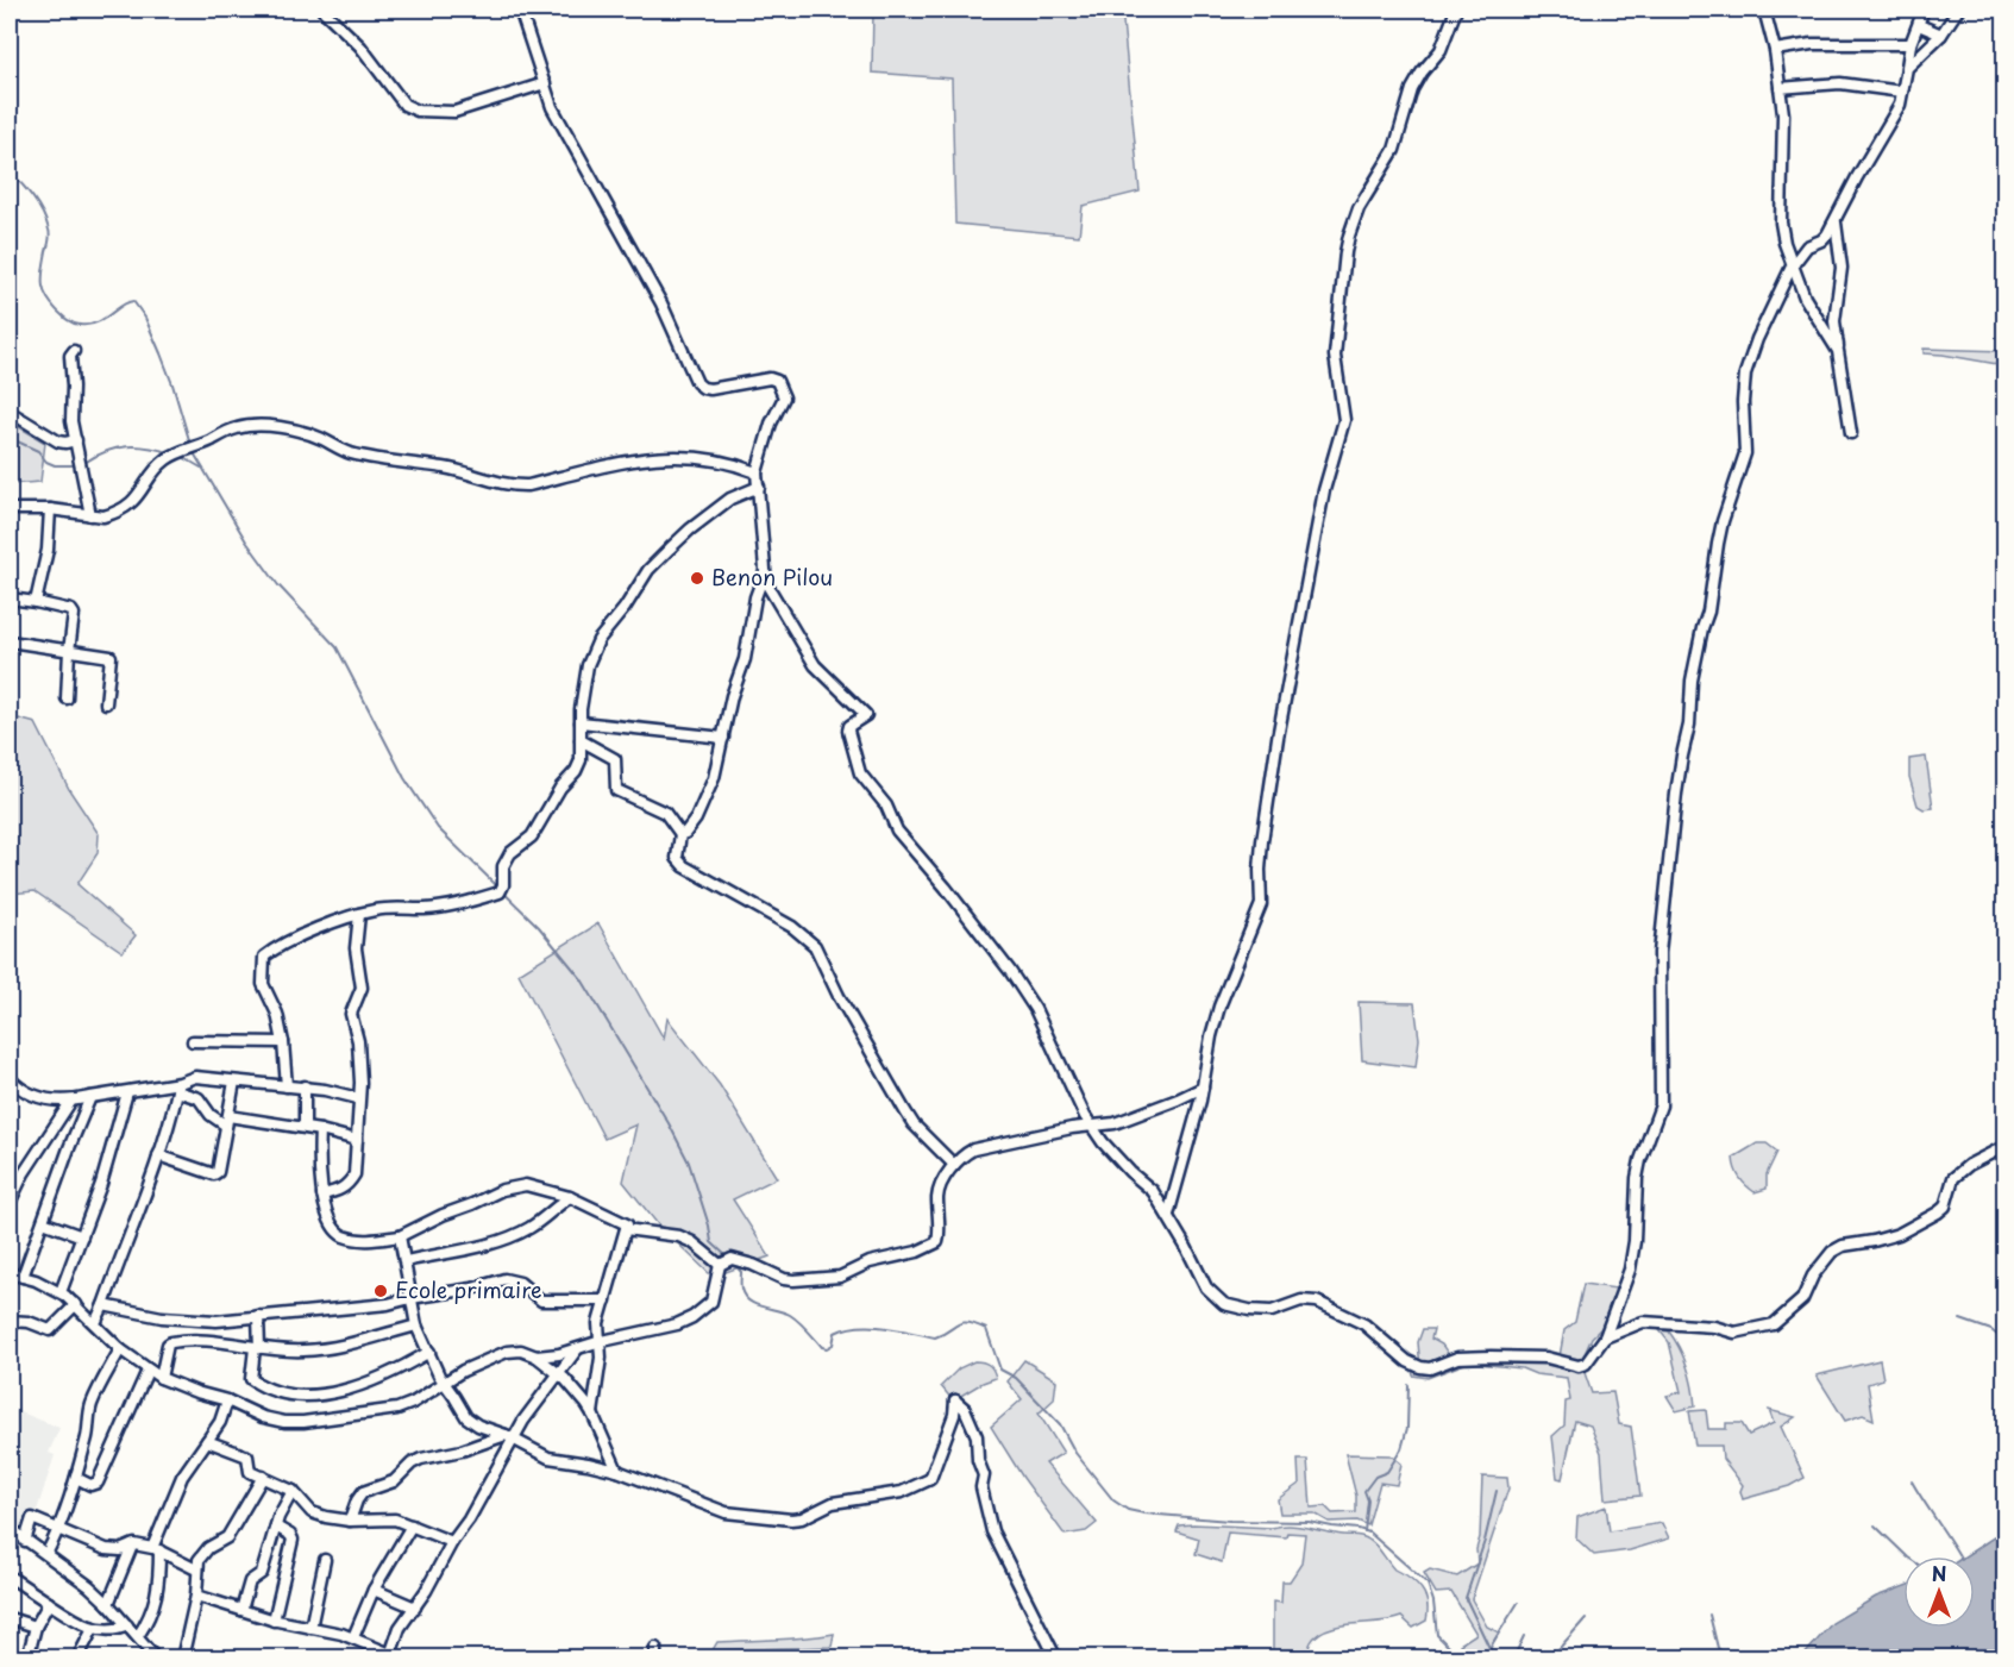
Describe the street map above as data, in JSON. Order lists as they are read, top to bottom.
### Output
{
  "places": ["Benon Pilou", "Ecole primaire"],
  "north": "top"
}
